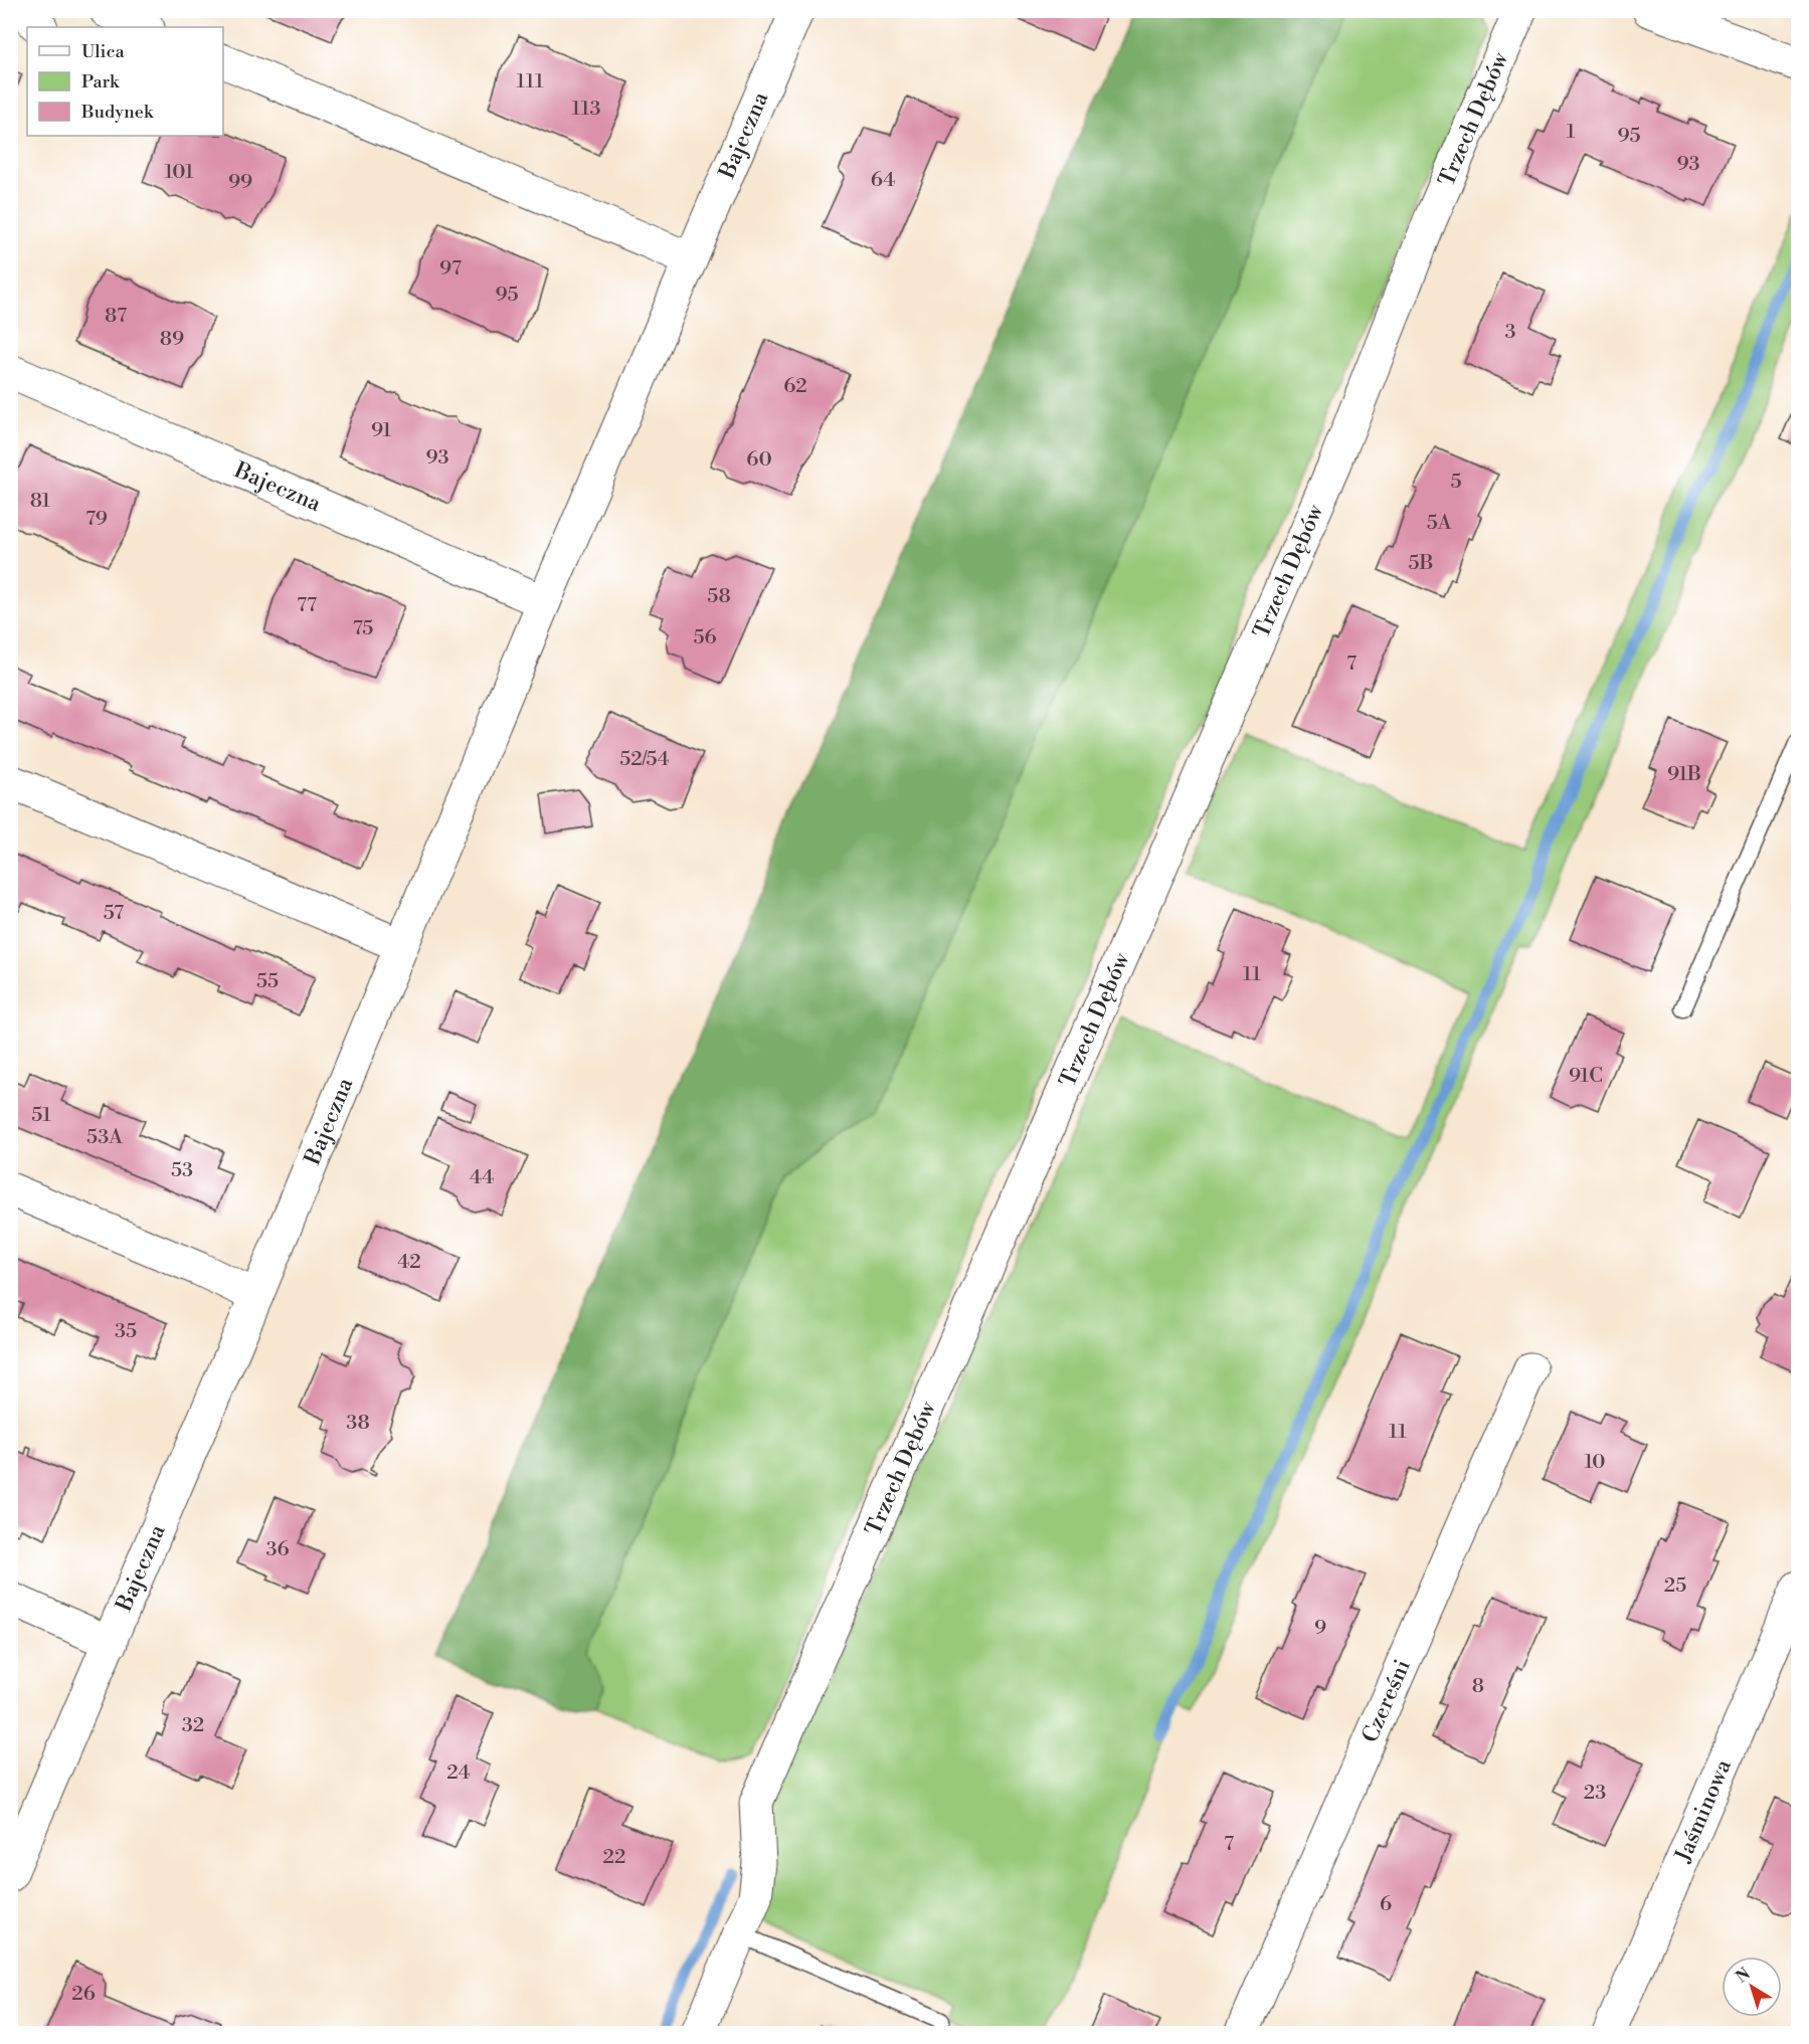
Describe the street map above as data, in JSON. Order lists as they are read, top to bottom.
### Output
{
  "streets": {
    "street": [
      "Trzech Dębów",
      "Bajeczna",
      "Czereśni",
      "Jaśminowa"
    ]
  },
  "house_numbers": [
    "111",
    "113",
    "1",
    "95",
    "93",
    "101",
    "64",
    "99",
    "97",
    "95",
    "87",
    "3",
    "89",
    "62",
    "91",
    "93",
    "60",
    "5",
    "81",
    "79",
    "5A",
    "5B",
    "58",
    "77",
    "75",
    "56",
    "7",
    "52/54",
    "91B",
    "57",
    "11",
    "55",
    "91C",
    "51",
    "53A",
    "53",
    "44",
    "42",
    "35",
    "38",
    "11",
    "10",
    "36",
    "25",
    "9",
    "8",
    "32",
    "24",
    "23",
    "7",
    "22",
    "6",
    "26"
  ],
  "legend": ["Ulica", "Park", "Budynek"],
  "north": "top left"
}
